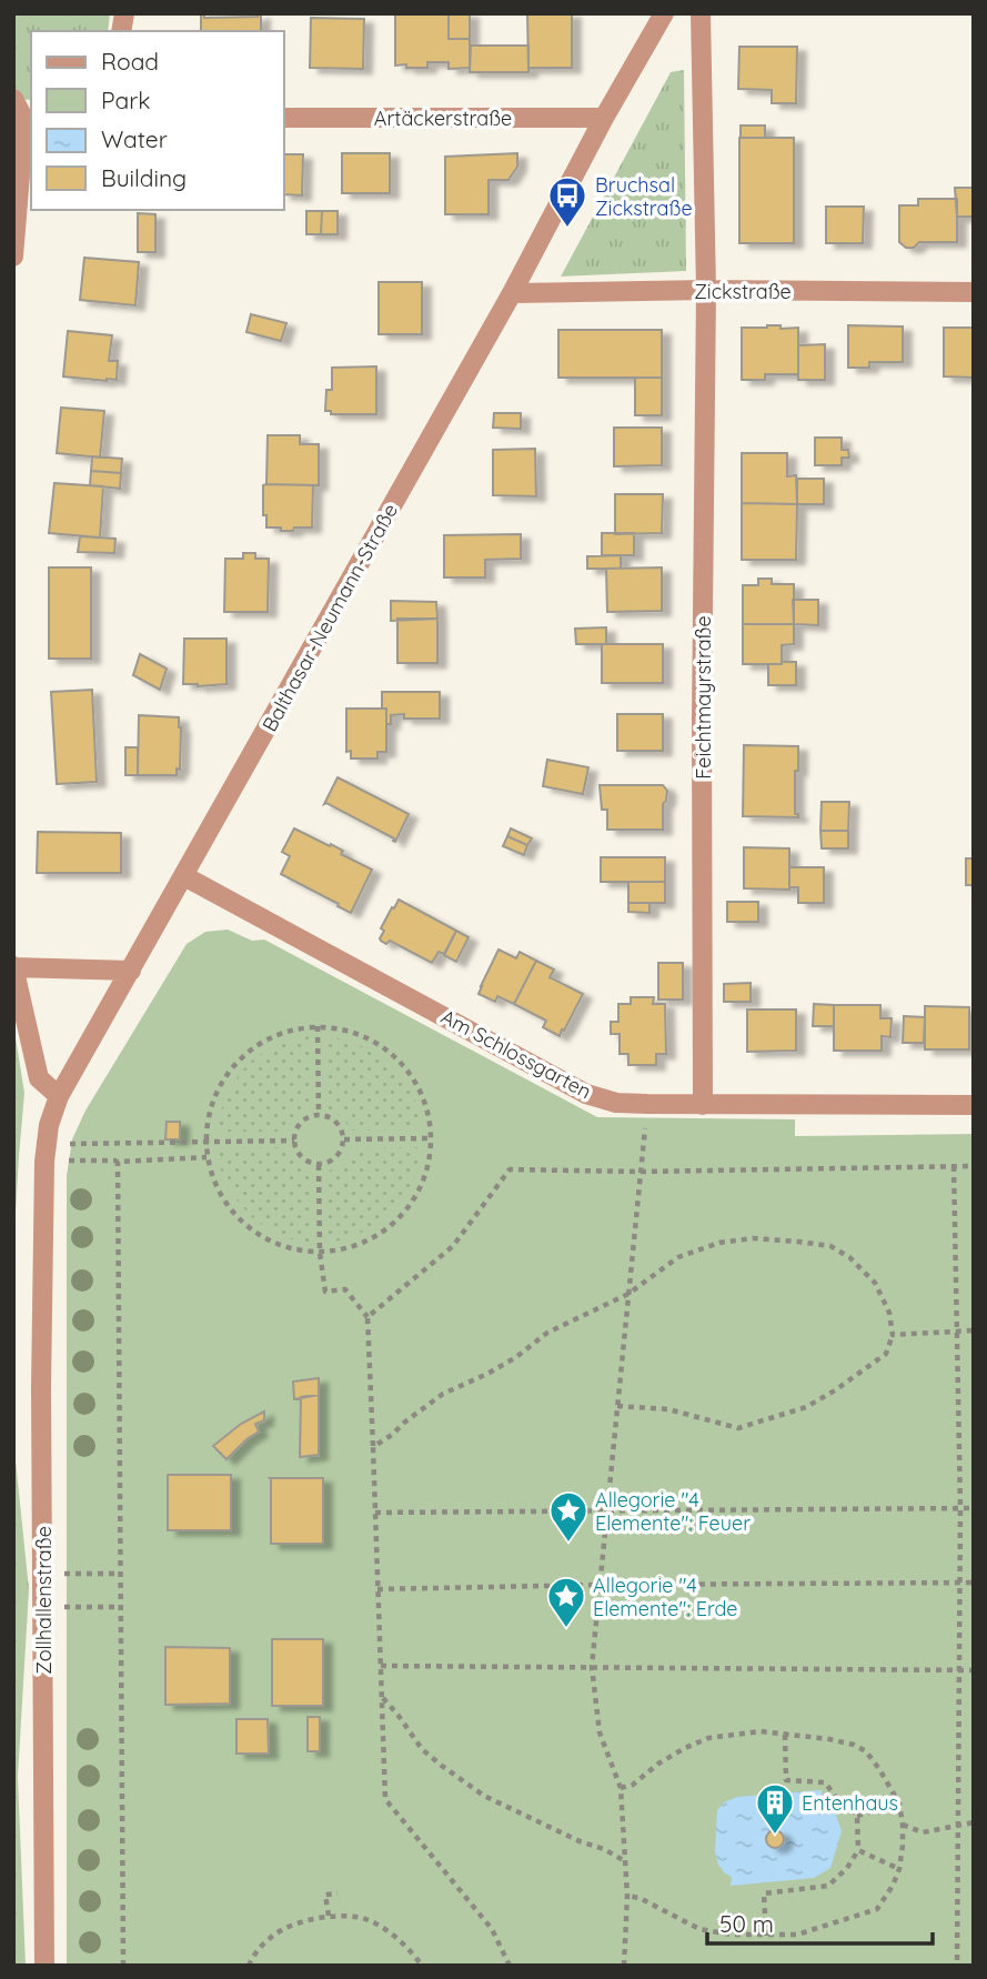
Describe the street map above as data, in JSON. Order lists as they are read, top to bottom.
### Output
{
  "streets": {
    "street": [
      "Artäckerstraße",
      "Zickstraße",
      "Balthasar-Neumann-Straße",
      "Feichtmayrstraße",
      "Am Schlossgarten",
      "Zollhallenstraße"
    ]
  },
  "crossings": [
    ["Artäckerstraße", "Balthasar-Neumann-Straße"],
    ["Zickstraße", "Balthasar-Neumann-Straße"],
    ["Zickstraße", "Feichtmayrstraße"],
    ["Balthasar-Neumann-Straße", "Am Schlossgarten"],
    ["Balthasar-Neumann-Straße", "Zollhallenstraße"],
    ["Feichtmayrstraße", "Am Schlossgarten"]
  ],
  "places": {
    "bus stop": ["Bruchsal Zickstraße"],
    "place": ["Allegorie \"4 Elemente\": Feuer", "Allegorie \"4 Elemente\": Erde"],
    "building": ["Entenhaus"]
  },
  "legend": [
    "Road",
    "Park",
    "Water",
    "Building"
  ],
  "scale_bar": "50 m"
}
